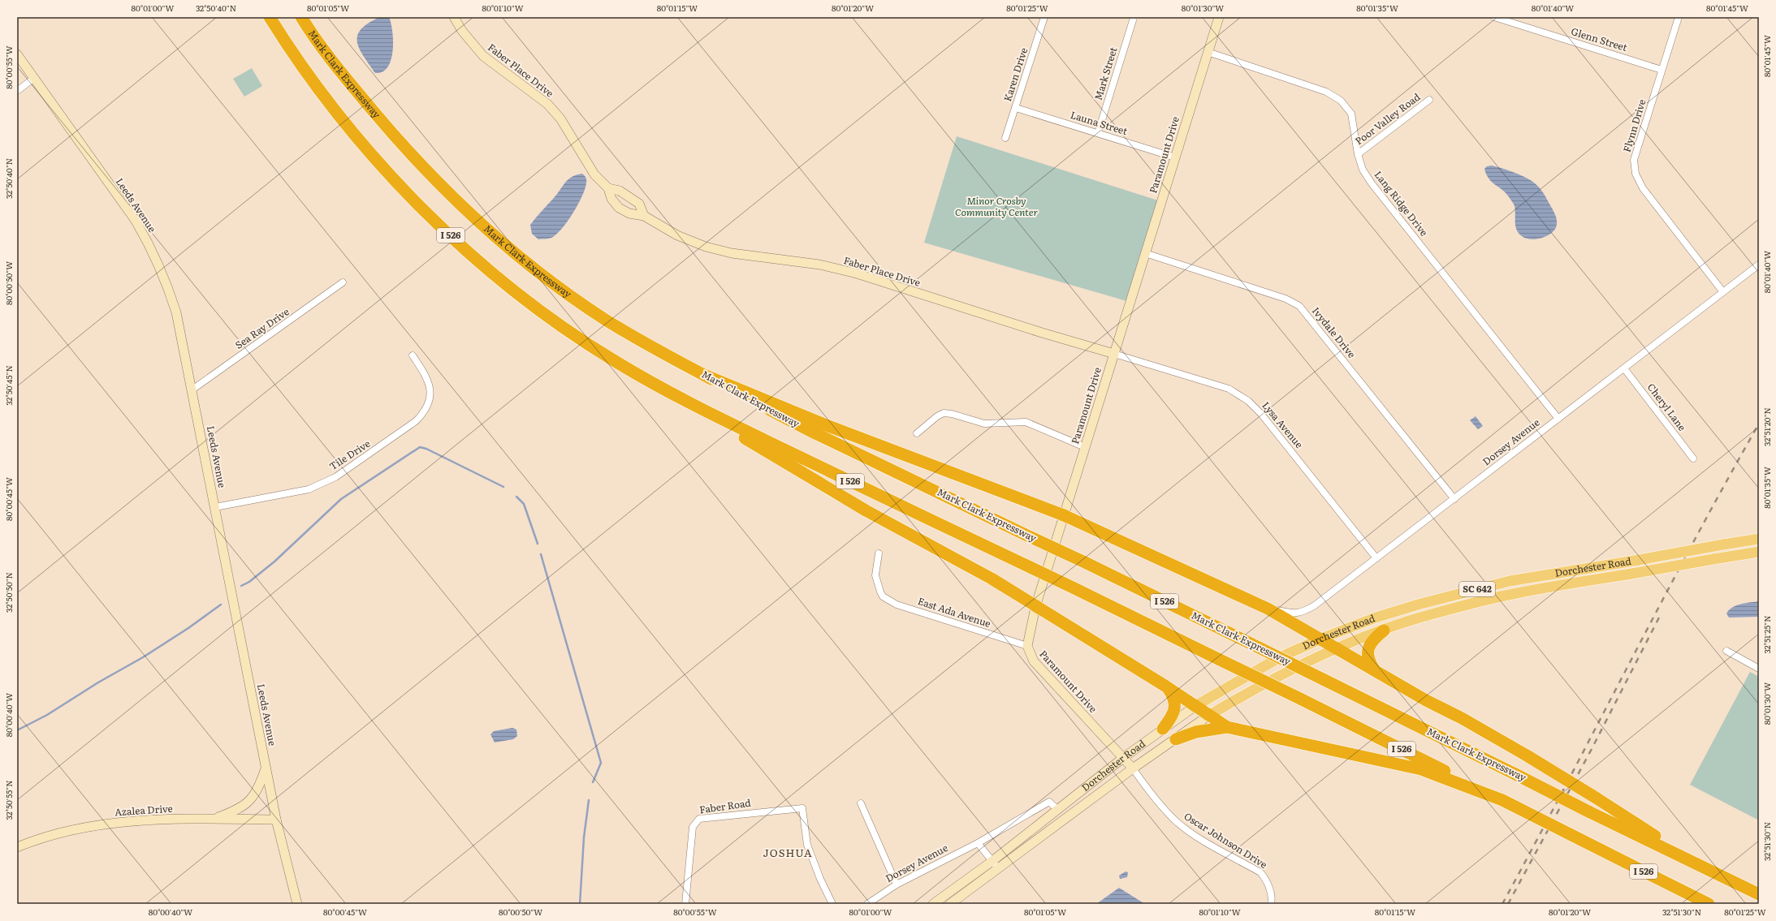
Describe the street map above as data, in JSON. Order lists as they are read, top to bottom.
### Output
{
  "streets": {
    "highway": ["Mark Clark Expressway", "I 526"],
    "main road": ["Dorchester Road", "SC 642"],
    "street": [
      "Glenn Street",
      "Faber Place Drive",
      "Mark Street",
      "Karen Drive",
      "Poor Valley Road",
      "Launa Street",
      "Flynn Drive",
      "Paramount Drive",
      "Lang Ridge Drive",
      "Leeds Avenue",
      "Sea Ray Drive",
      "Ivydale Drive",
      "Cheryl Lane",
      "Lysa Avenue",
      "Dorsey Avenue",
      "Tile Drive",
      "East Ada Avenue",
      "Faber Road",
      "Azalea Drive",
      "Oscar Johnson Drive"
    ]
  },
  "crossings": [
    ["Glenn Street", "Flynn Drive"],
    ["Faber Place Drive", "Paramount Drive"],
    ["Faber Place Drive", "Lysa Avenue"],
    ["Mark Street", "Launa Street"],
    ["Karen Drive", "Launa Street"],
    ["Poor Valley Road", "Lang Ridge Drive"],
    ["Launa Street", "Paramount Drive"],
    ["Flynn Drive", "Dorsey Avenue"],
    ["Paramount Drive", "Lang Ridge Drive"],
    ["Paramount Drive", "Ivydale Drive"],
    ["Paramount Drive", "Lysa Avenue"],
    ["Paramount Drive", "Dorchester Road"],
    ["Paramount Drive", "East Ada Avenue"],
    ["Paramount Drive", "Oscar Johnson Drive"],
    ["Lang Ridge Drive", "Dorsey Avenue"],
    ["Leeds Avenue", "Sea Ray Drive"],
    ["Leeds Avenue", "Tile Drive"],
    ["Leeds Avenue", "Azalea Drive"],
    ["Ivydale Drive", "Dorsey Avenue"],
    ["Cheryl Lane", "Dorsey Avenue"],
    ["Lysa Avenue", "Dorsey Avenue"],
    ["Dorsey Avenue", "Dorchester Road"],
    ["Dorchester Road", "Oscar Johnson Drive"]
  ],
  "districts": ["JOSHUA"],
  "parks": ["Minor Crosby Community Center"],
  "coordinates": [
    "80°01'00\"W",
    "32°50'40\"N",
    "80°01'05\"W",
    "80°01'10\"W",
    "80°01'15\"W",
    "80°01'20\"W",
    "80°01'25\"W",
    "80°01'30\"W",
    "80°01'35\"W",
    "80°01'40\"W",
    "80°01'45\"W",
    "80°00'55\"W",
    "80°00'50\"W",
    "32°50'45\"N",
    "32°51'20\"N",
    "80°00'45\"W",
    "32°50'50\"N",
    "32°51'25\"N",
    "80°00'40\"W",
    "32°50'55\"N",
    "32°51'30\"N"
  ]
}
